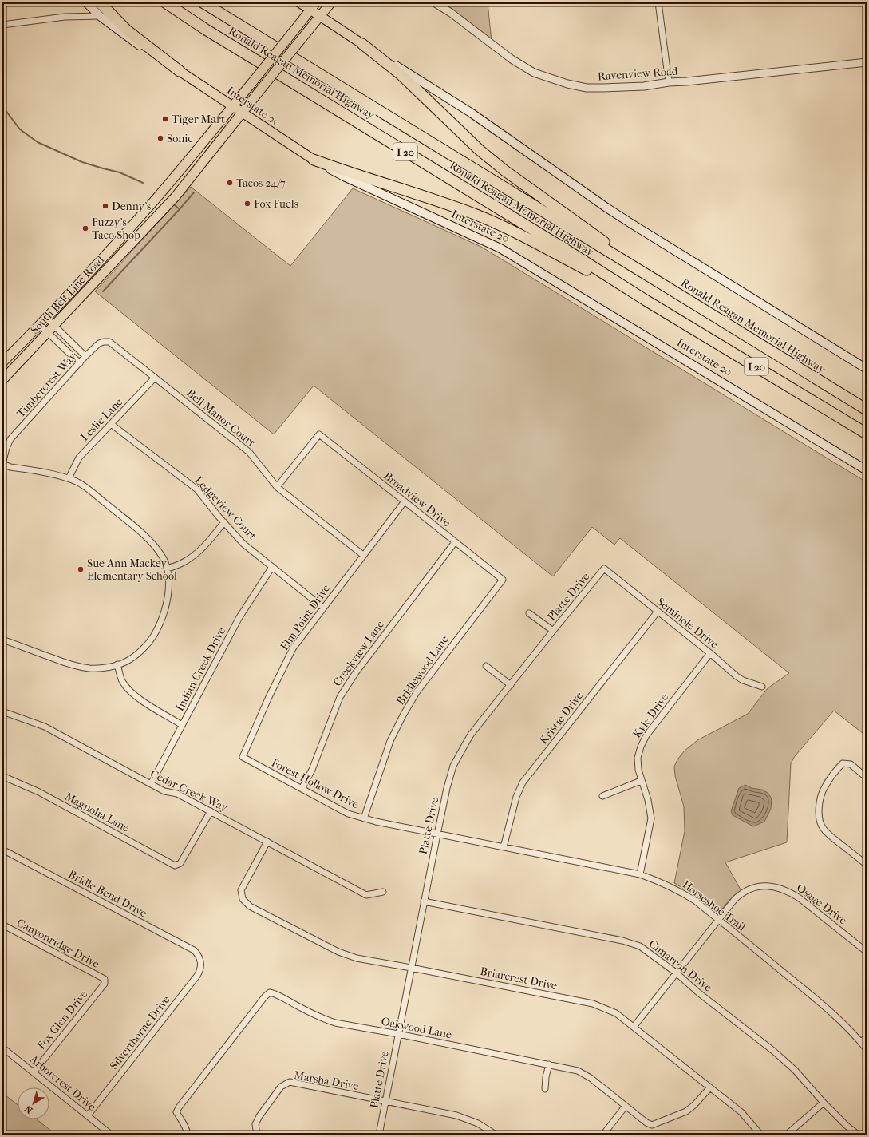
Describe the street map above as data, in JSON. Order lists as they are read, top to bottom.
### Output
{
  "streets": {
    "highway": ["Ronald Reagan Memorial Highway", "I 20"],
    "main road": ["Interstate 20", "South Belt Line Road"],
    "street": [
      "Ravenview Road",
      "Timbercrest Way",
      "Bell Manor Court",
      "Leslie Lane",
      "Broadview Drive",
      "Ledgeview Court",
      "Platte Drive",
      "Elm Point Drive",
      "Seminole Drive",
      "Creekview Lane",
      "Indian Creek Drive",
      "Bridlewood Lane",
      "Kyle Drive",
      "Kristie Drive",
      "Forest Hollow Drive",
      "Cedar Creek Way",
      "Magnolia Lane",
      "Bridle Bend Drive",
      "Osage Drive",
      "Horseshoe Trail",
      "Canyonridge Drive",
      "Cimarron Drive",
      "Briarcrest Drive",
      "Fox Glen Drive",
      "Oakwood Lane",
      "Silverthorne Drive",
      "Marsha Drive",
      "Arborcrest Drive"
    ]
  },
  "crossings": [
    ["Interstate 20", "South Belt Line Road"],
    ["Timbercrest Way", "Bell Manor Court"],
    ["Bell Manor Court", "Leslie Lane"],
    ["Bell Manor Court", "Broadview Drive"],
    ["Bell Manor Court", "Elm Point Drive"],
    ["Leslie Lane", "Ledgeview Court"],
    ["Broadview Drive", "Elm Point Drive"],
    ["Broadview Drive", "Creekview Lane"],
    ["Broadview Drive", "Bridlewood Lane"],
    ["Ledgeview Court", "Elm Point Drive"],
    ["Ledgeview Court", "Indian Creek Drive"],
    ["Platte Drive", "Seminole Drive"],
    ["Platte Drive", "Forest Hollow Drive"],
    ["Platte Drive", "Horseshoe Trail"],
    ["Platte Drive", "Cimarron Drive"],
    ["Platte Drive", "Briarcrest Drive"],
    ["Platte Drive", "Oakwood Lane"],
    ["Platte Drive", "Marsha Drive"],
    ["Elm Point Drive", "Forest Hollow Drive"],
    ["Seminole Drive", "Kyle Drive"],
    ["Seminole Drive", "Kristie Drive"],
    ["Creekview Lane", "Forest Hollow Drive"],
    ["Indian Creek Drive", "Cedar Creek Way"],
    ["Bridlewood Lane", "Forest Hollow Drive"],
    ["Kyle Drive", "Horseshoe Trail"],
    ["Kristie Drive", "Horseshoe Trail"],
    ["Forest Hollow Drive", "Horseshoe Trail"],
    ["Cedar Creek Way", "Magnolia Lane"],
    ["Cedar Creek Way", "Briarcrest Drive"],
    ["Bridle Bend Drive", "Silverthorne Drive"],
    ["Osage Drive", "Horseshoe Trail"],
    ["Osage Drive", "Cimarron Drive"],
    ["Osage Drive", "Briarcrest Drive"],
    ["Canyonridge Drive", "Fox Glen Drive"],
    ["Briarcrest Drive", "Oakwood Lane"],
    ["Fox Glen Drive", "Arborcrest Drive"],
    ["Silverthorne Drive", "Arborcrest Drive"]
  ],
  "places": [
    "Tiger Mart",
    "Sonic",
    "Tacos 24/7",
    "Fox Fuels",
    "Denny's",
    "Fuzzy's Taco Shop",
    "Sue Ann Mackey Elementary School"
  ],
  "north": "bottom left"
}
